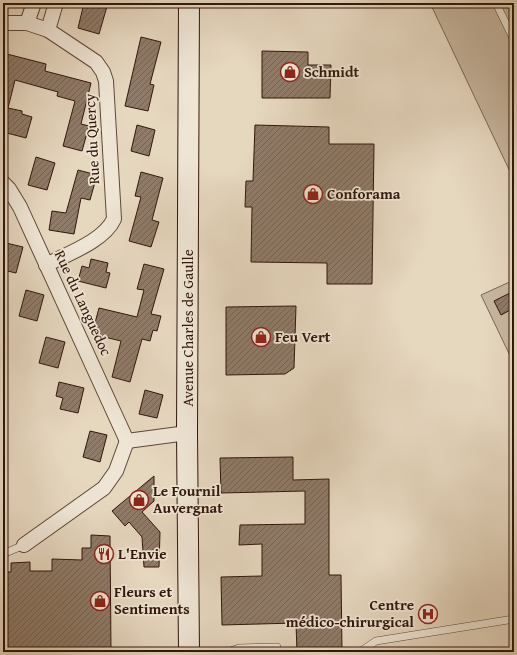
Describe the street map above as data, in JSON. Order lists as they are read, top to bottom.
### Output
{
  "streets": {
    "main road": ["Avenue Charles de Gaulle"],
    "street": ["Rue du Quercy", "Rue du Languedoc"]
  },
  "crossings": [
    ["Rue du Quercy", "Rue du Languedoc"]
  ],
  "places": {
    "shop": [
      "Schmidt",
      "Conforama",
      "Feu Vert",
      "Le Fournil Auvergnat",
      "Fleurs et Sentiments"
    ],
    "restaurant": ["L'Envie"],
    "hospital": ["Centre médico-chirurgical"]
  }
}
